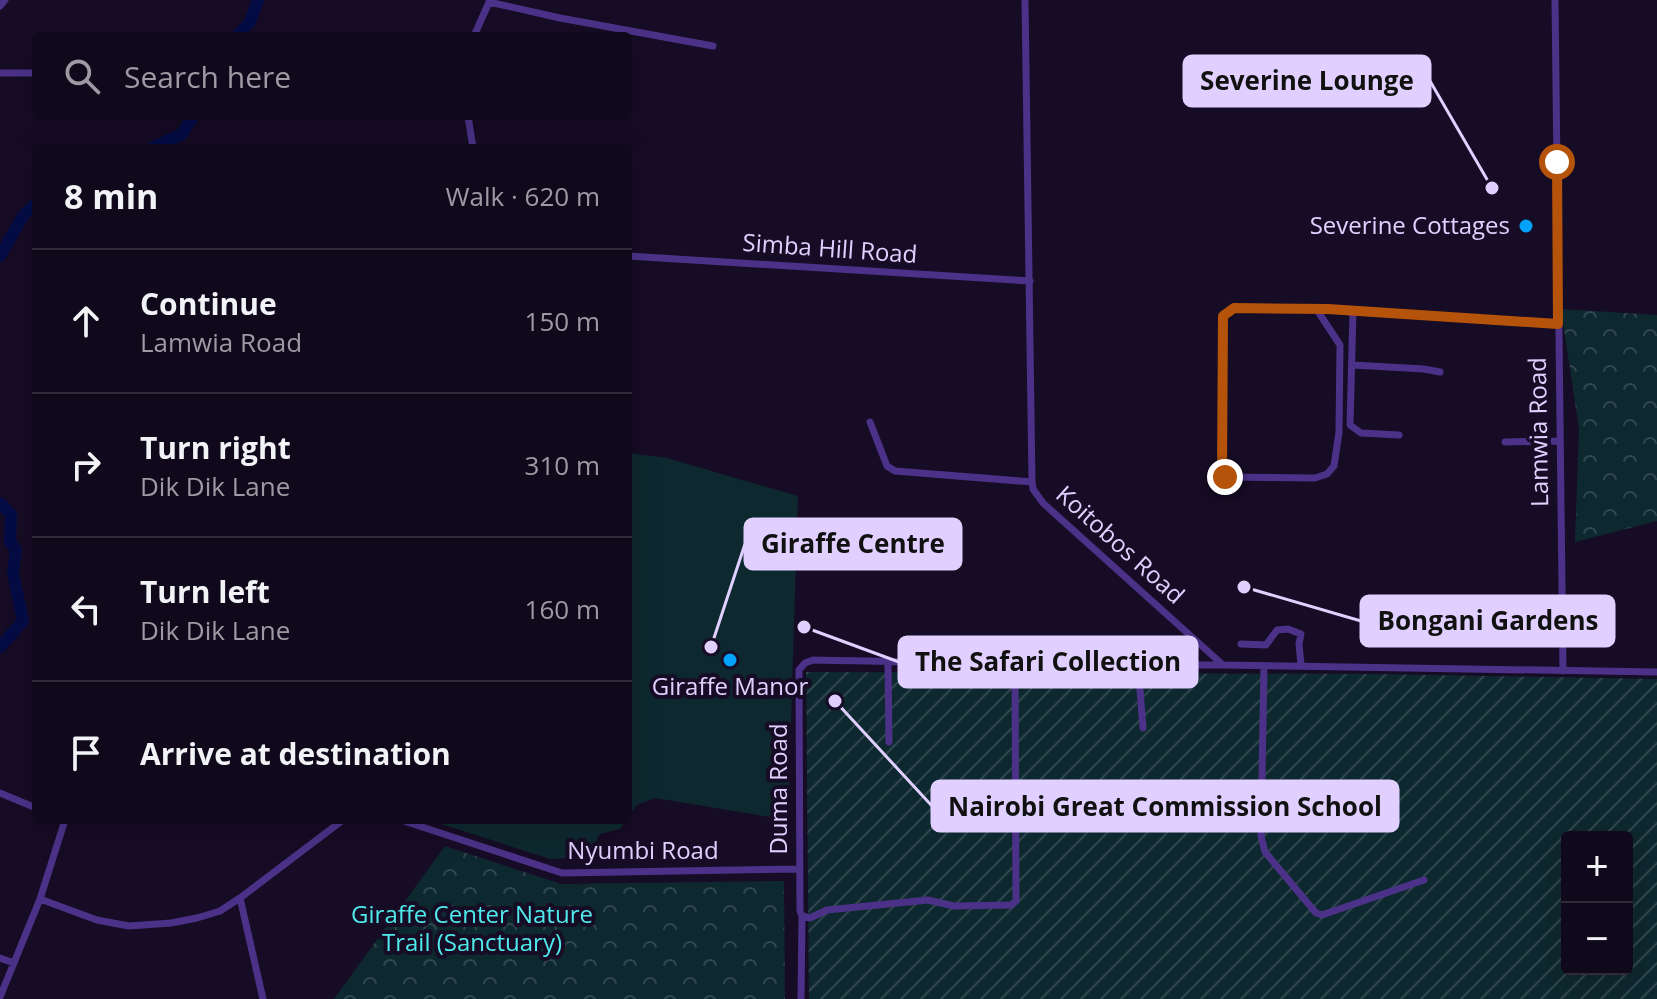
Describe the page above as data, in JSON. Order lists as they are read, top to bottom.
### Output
{
  "streets": {
    "street": [
      "Simba Hill Road",
      "Lamwia Road",
      "Koitobos Road",
      "Duma Road",
      "Nyumbi Road"
    ]
  },
  "crossings": [
    ["Simba Hill Road", "Koitobos Road"],
    ["Duma Road", "Nyumbi Road"]
  ],
  "parks": ["Giraffe Center Nature Trail (Sanctuary)"],
  "places": [
    "Severine Lounge",
    "Severine Cottages",
    "Bongani Gardens",
    "The Safari Collection",
    "Giraffe Centre",
    "Giraffe Manor",
    "Nairobi Great Commission School"
  ],
  "page": {
    "search": "Search here",
    "heading": ["8 min", "Walk · 620 m"],
    "list": [
      ["Continue", "Lamwia Road", "150 m"],
      ["Turn right", "Dik Dik Lane", "310 m"],
      ["Turn left", "Dik Dik Lane", "160 m"],
      "Arrive at destination"
    ],
    "map_buttons": ["+", "−"]
  }
}
